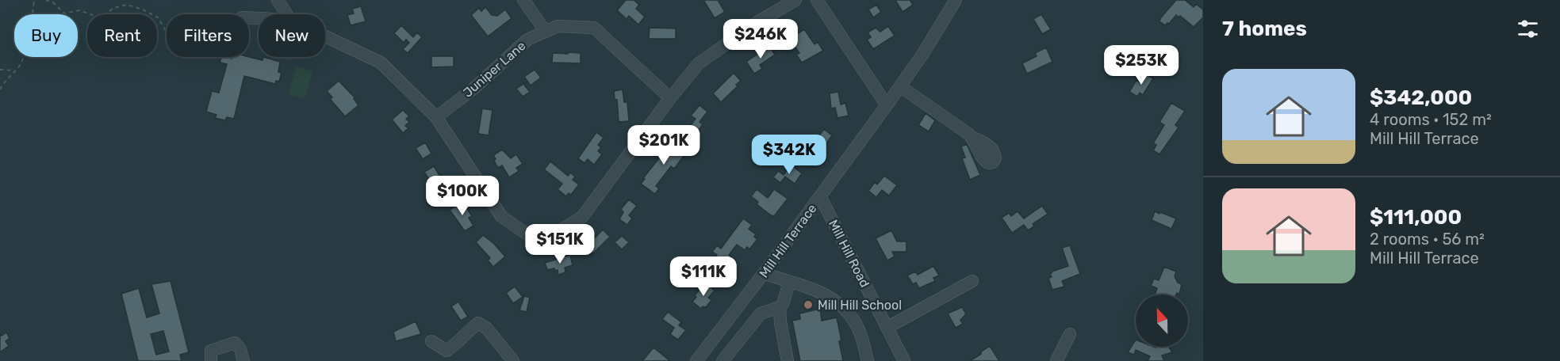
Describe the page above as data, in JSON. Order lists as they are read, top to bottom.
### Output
{
  "streets": {
    "street": ["Juniper Lane", "Mill Hill Terrace", "Mill Hill Road"]
  },
  "crossings": [
    ["Mill Hill Terrace", "Mill Hill Road"]
  ],
  "places": ["Mill Hill School"],
  "north": "top",
  "page": {
    "heading": "7 homes",
    "chip": [
      "Buy",
      "Rent",
      "Filters",
      "New"
    ],
    "price": [
      "$246K",
      "$253K",
      "$201K",
      "$342K",
      "$100K",
      "$151K",
      "$111K"
    ],
    "list": [
      {
        "name": "$342,000",
        "note": "4 rooms · 152 m² · Mill Hill Terrace"
      },
      {
        "name": "$111,000",
        "note": "2 rooms · 56 m² · Mill Hill Terrace"
      }
    ]
  }
}
